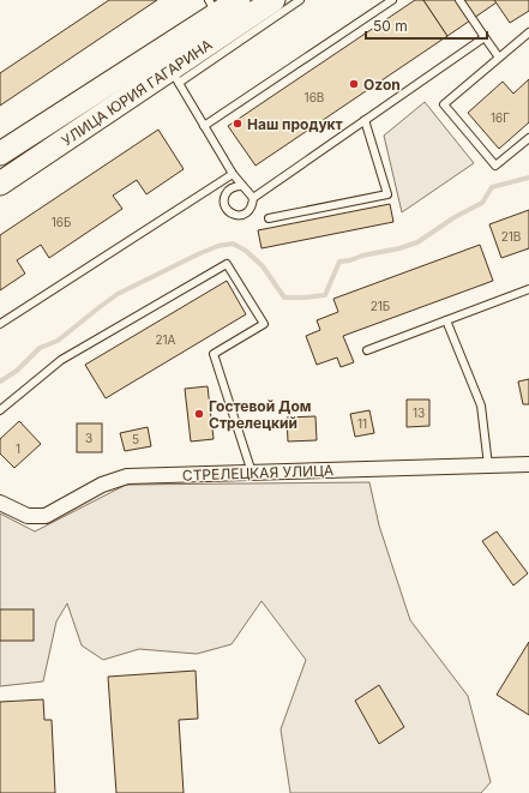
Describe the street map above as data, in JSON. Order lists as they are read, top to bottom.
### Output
{
  "streets": {
    "main road": ["УЛИЦА ЮРИЯ ГАГАРИНА"],
    "street": ["СТРЕЛЕЦКАЯ УЛИЦА"]
  },
  "places": ["Ozon", "Наш продукт", "Гостевой Дом Стрелецкий"],
  "house_numbers": [
    "16В",
    "16Г",
    "16Б",
    "21В",
    "21Б",
    "21А",
    "13",
    "11",
    "3",
    "5",
    "1"
  ],
  "scale_bar": "50 m"
}
